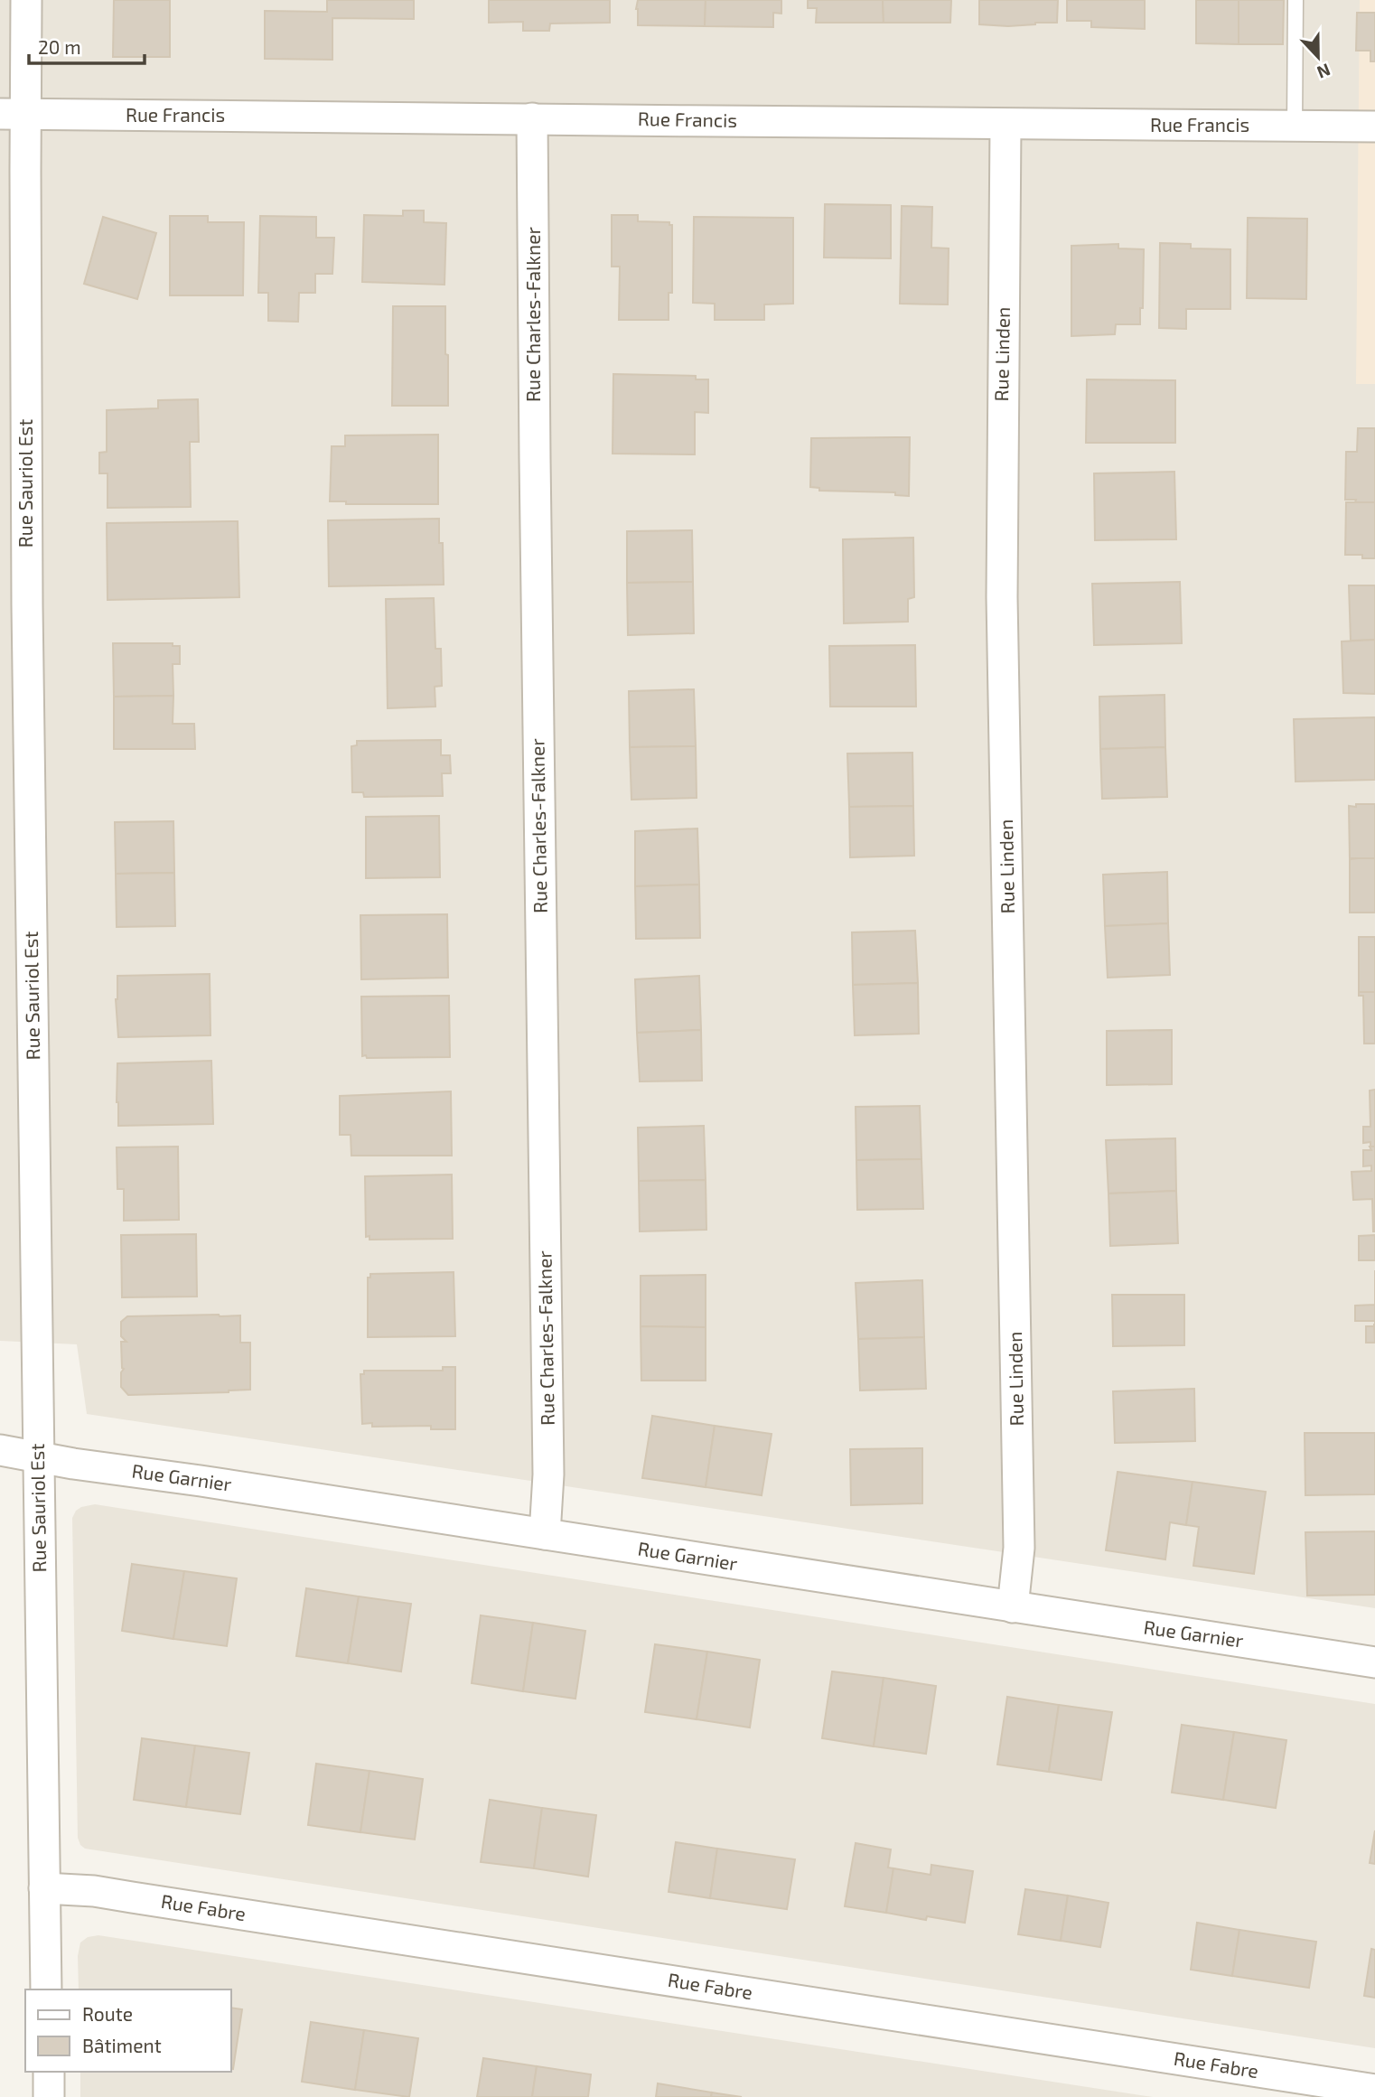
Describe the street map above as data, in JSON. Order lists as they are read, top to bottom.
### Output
{
  "streets": {
    "street": [
      "Rue Francis",
      "Rue Charles-Falkner",
      "Rue Linden",
      "Rue Sauriol Est",
      "Rue Garnier",
      "Rue Fabre"
    ]
  },
  "crossings": [
    ["Rue Francis", "Rue Charles-Falkner"],
    ["Rue Francis", "Rue Linden"],
    ["Rue Francis", "Rue Sauriol Est"],
    ["Rue Charles-Falkner", "Rue Garnier"],
    ["Rue Linden", "Rue Garnier"],
    ["Rue Sauriol Est", "Rue Garnier"],
    ["Rue Sauriol Est", "Rue Fabre"]
  ],
  "legend": ["Route", "Bâtiment"],
  "scale_bar": "20 m",
  "north": "bottom"
}
